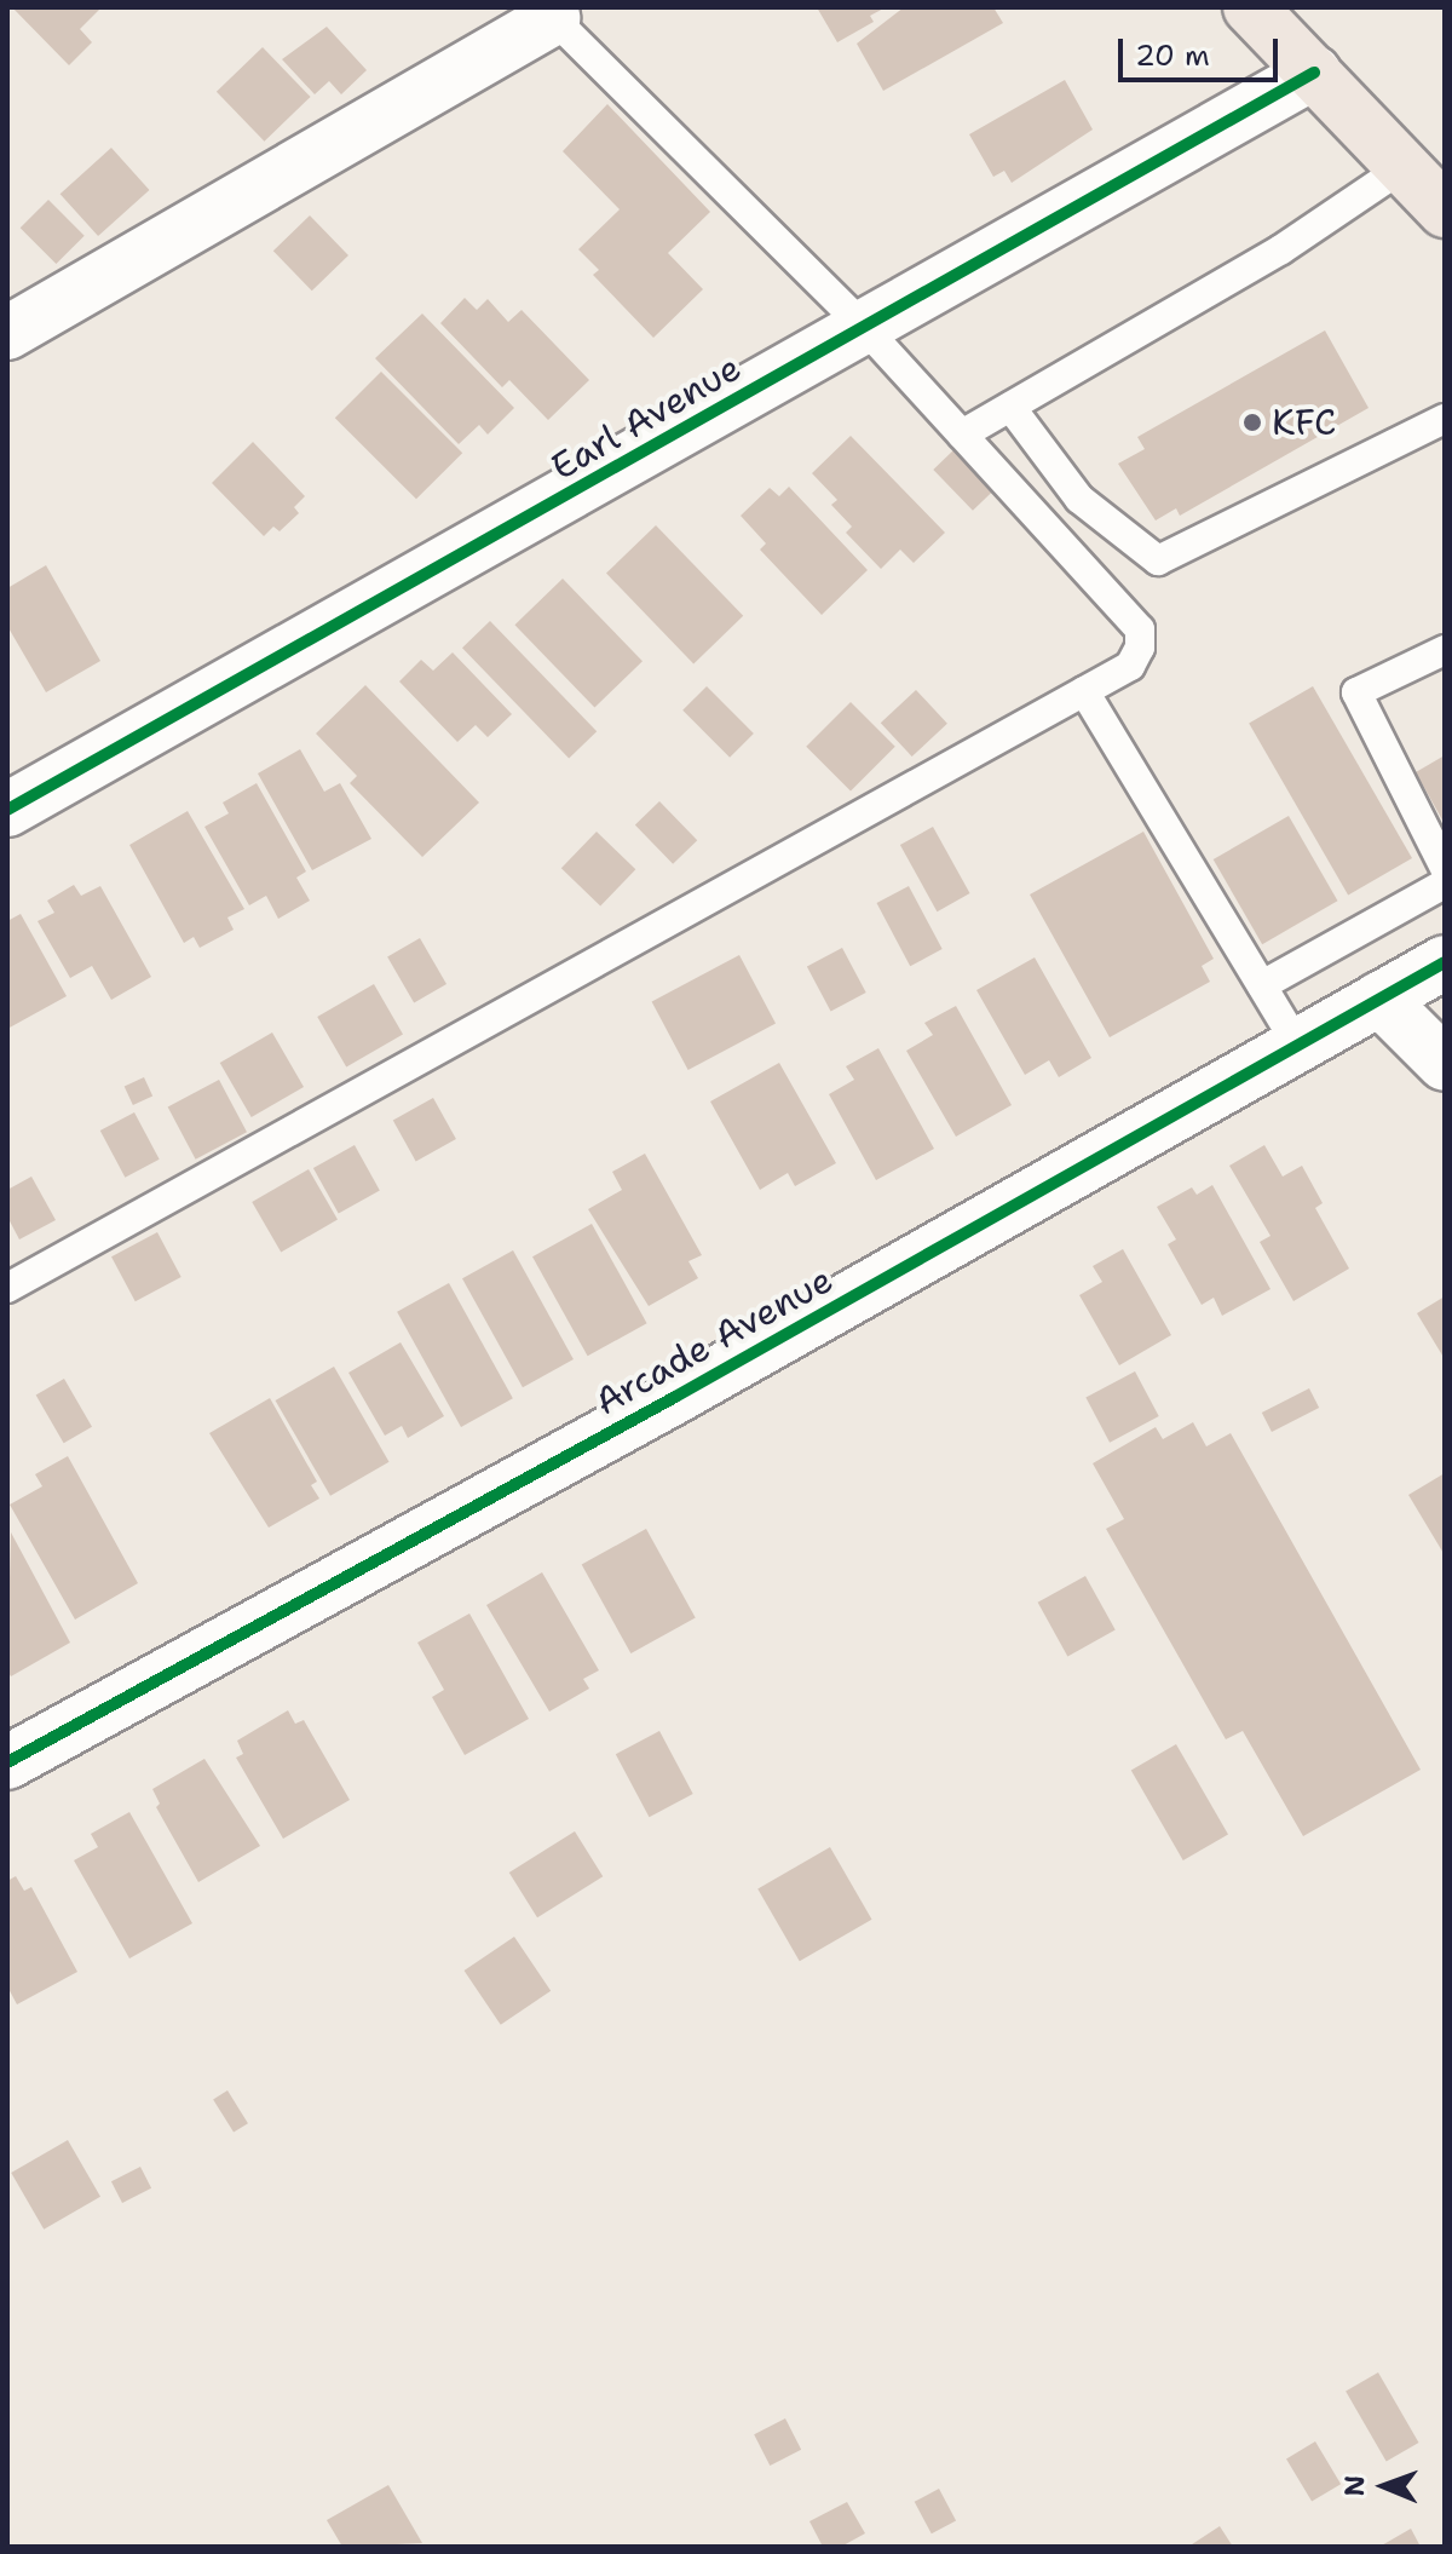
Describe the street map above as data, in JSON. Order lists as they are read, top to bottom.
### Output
{
  "streets": {
    "street": ["Earl Avenue", "Arcade Avenue"]
  },
  "places": ["KFC"],
  "scale_bar": "20 m",
  "north": "left"
}
